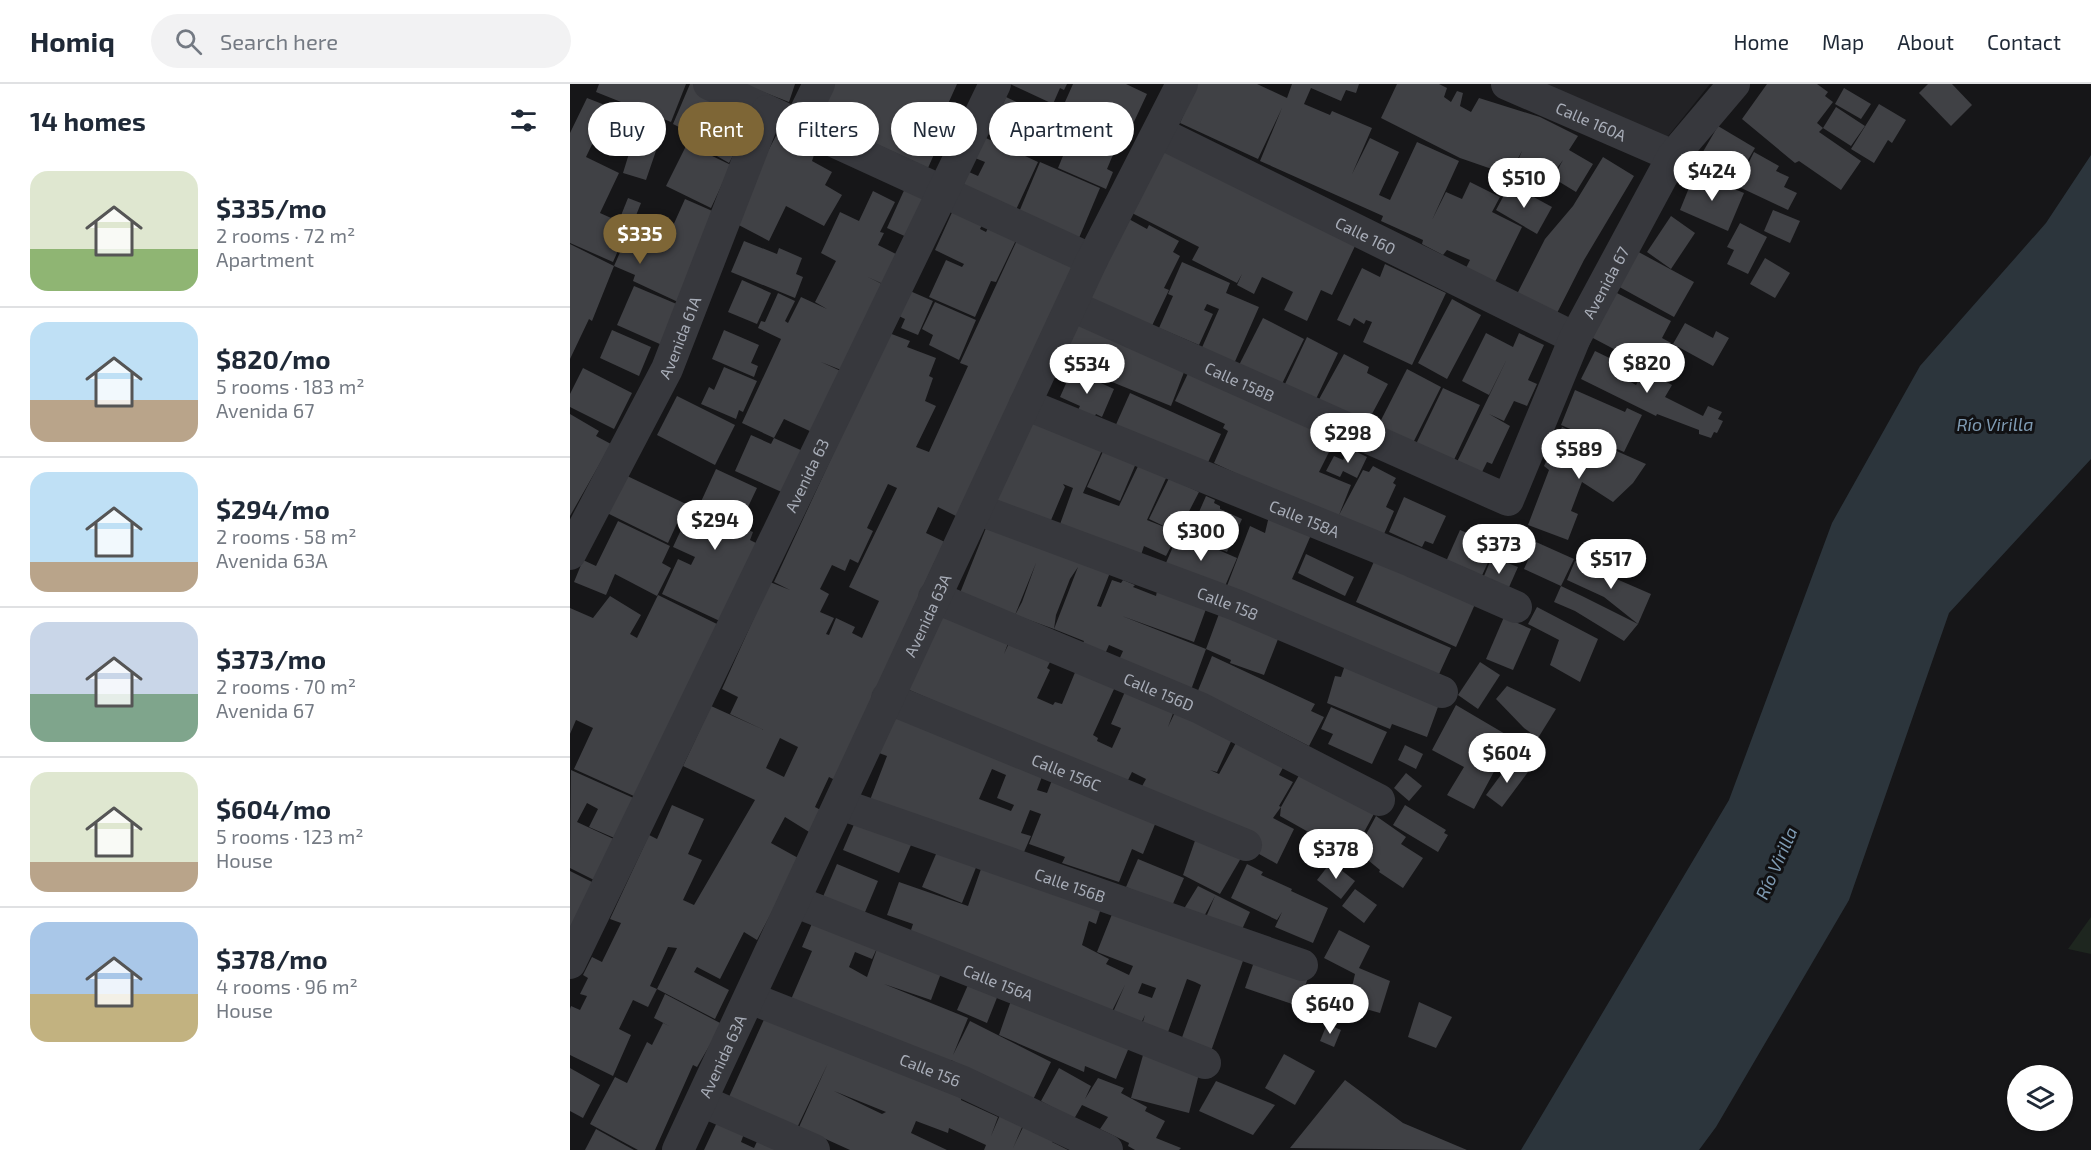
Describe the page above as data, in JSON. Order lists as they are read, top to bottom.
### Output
{
  "streets": {
    "street": [
      "Calle 160A",
      "Calle 160",
      "Avenida 67",
      "Avenida 61A",
      "Calle 158B",
      "Avenida 63",
      "Calle 158A",
      "Calle 158",
      "Avenida 63A",
      "Calle 156D",
      "Calle 156C",
      "Calle 156B",
      "Calle 156A",
      "Calle 156"
    ]
  },
  "crossings": [
    ["Calle 160A", "Avenida 67"],
    ["Calle 160", "Avenida 67"],
    ["Calle 160", "Avenida 63A"],
    ["Avenida 67", "Calle 158B"],
    ["Calle 158B", "Avenida 63A"],
    ["Calle 158A", "Avenida 63A"],
    ["Calle 158", "Avenida 63A"],
    ["Avenida 63A", "Calle 156D"],
    ["Avenida 63A", "Calle 156C"],
    ["Avenida 63A", "Calle 156B"],
    ["Avenida 63A", "Calle 156A"],
    ["Avenida 63A", "Calle 156"]
  ],
  "water": ["Río Virilla"],
  "page": {
    "header": "Homiq",
    "search": "Search here",
    "nav": [
      "Home",
      "Map",
      "About",
      "Contact"
    ],
    "heading": "14 homes",
    "chip": [
      "Buy",
      "Rent",
      "Filters",
      "New",
      "Apartment"
    ],
    "price": [
      "$424",
      "$510",
      "$335",
      "$820",
      "$534",
      "$298",
      "$589",
      "$294",
      "$300",
      "$373",
      "$517",
      "$604",
      "$378",
      "$640"
    ],
    "list": [
      {
        "name": "$335/mo",
        "note": "2 rooms · 72 m² · Apartment"
      },
      {
        "name": "$820/mo",
        "note": "5 rooms · 183 m² · Avenida 67"
      },
      {
        "name": "$294/mo",
        "note": "2 rooms · 58 m² · Avenida 63A"
      },
      {
        "name": "$373/mo",
        "note": "2 rooms · 70 m² · Avenida 67"
      },
      {
        "name": "$604/mo",
        "note": "5 rooms · 123 m² · House"
      },
      {
        "name": "$378/mo",
        "note": "4 rooms · 96 m² · House"
      }
    ]
  }
}
